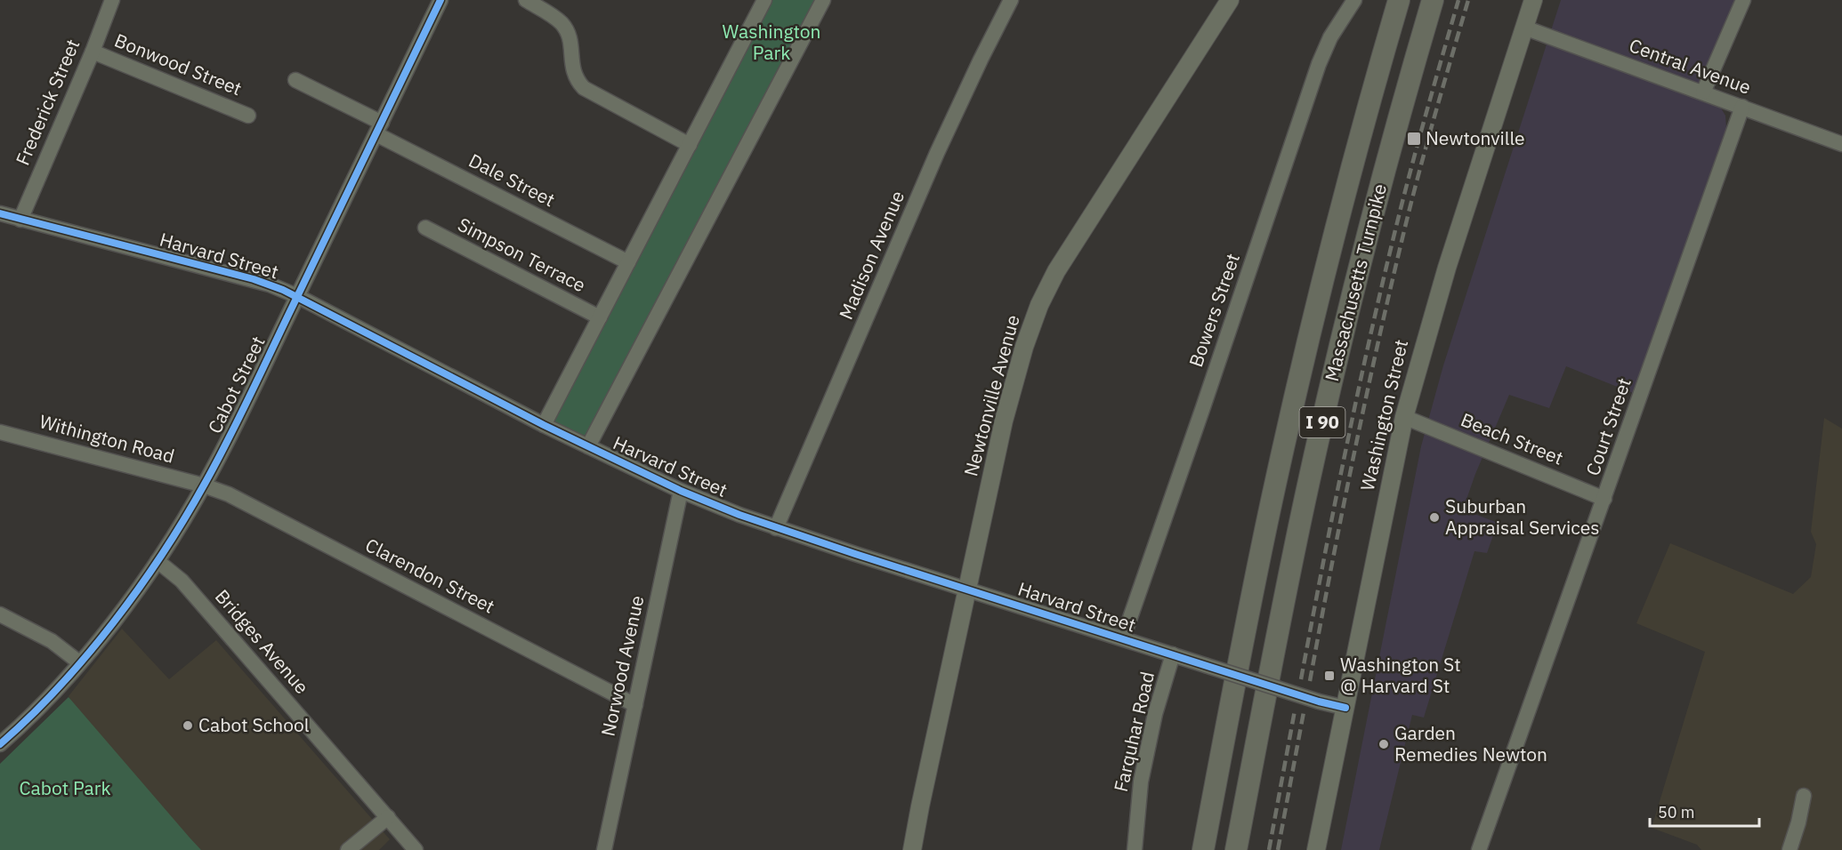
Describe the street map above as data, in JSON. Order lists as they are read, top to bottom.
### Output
{
  "streets": {
    "highway": ["Massachusetts Turnpike", "I 90"],
    "main road": ["Newtonville Avenue", "Washington Street"],
    "street": [
      "Bonwood Street",
      "Central Avenue",
      "Frederick Street",
      "Dale Street",
      "Simpson Terrace",
      "Madison Avenue",
      "Harvard Street",
      "Bowers Street",
      "Cabot Street",
      "Court Street",
      "Withington Road",
      "Beach Street",
      "Clarendon Street",
      "Bridges Avenue",
      "Norwood Avenue",
      "Farquhar Road"
    ]
  },
  "crossings": [
    ["Bonwood Street", "Frederick Street"],
    ["Central Avenue", "Washington Street"],
    ["Central Avenue", "Court Street"],
    ["Frederick Street", "Harvard Street"],
    ["Dale Street", "Cabot Street"],
    ["Madison Avenue", "Harvard Street"],
    ["Harvard Street", "Bowers Street"],
    ["Harvard Street", "Cabot Street"],
    ["Harvard Street", "Newtonville Avenue"],
    ["Harvard Street", "Washington Street"],
    ["Harvard Street", "Norwood Avenue"],
    ["Harvard Street", "Farquhar Road"],
    ["Cabot Street", "Withington Road"],
    ["Cabot Street", "Clarendon Street"],
    ["Cabot Street", "Bridges Avenue"],
    ["Washington Street", "Beach Street"],
    ["Court Street", "Beach Street"],
    ["Withington Road", "Clarendon Street"],
    ["Clarendon Street", "Norwood Avenue"]
  ],
  "parks": ["Washington Park", "Cabot Park"],
  "places": {
    "transit": ["Newtonville", "Washington St @ Harvard St"],
    "other": ["Suburban Appraisal Services", "Cabot School", "Garden Remedies Newton"]
  },
  "scale_bar": "50 m"
}
